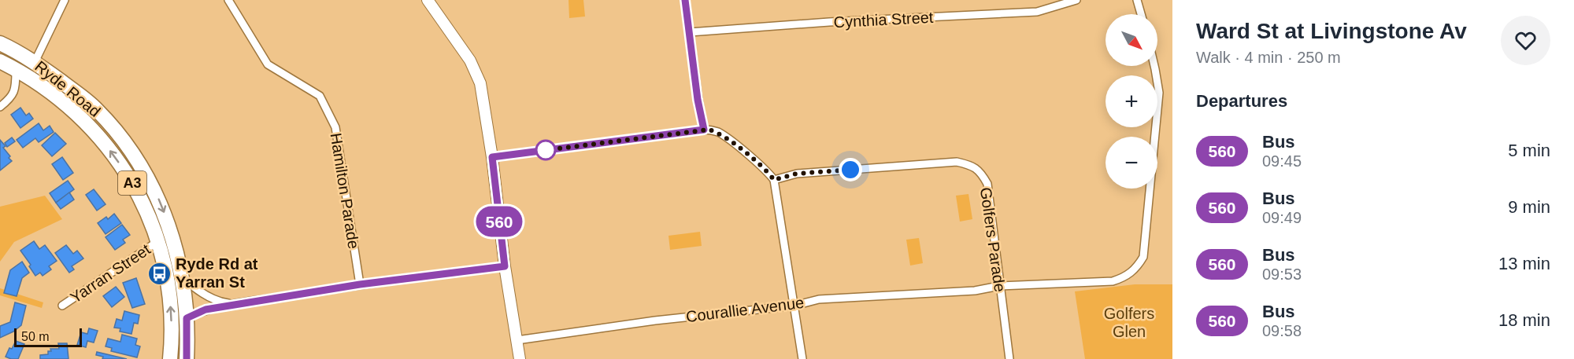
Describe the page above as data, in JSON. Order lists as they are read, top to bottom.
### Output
{
  "streets": {
    "highway": ["Ryde Road", "A3"],
    "street": [
      "Cynthia Street",
      "Hamilton Parade",
      "Golfers Parade",
      "Yarran Street",
      "Courallie Avenue"
    ]
  },
  "crossings": [
    ["Ryde Road", "Yarran Street"],
    ["Golfers Parade", "Courallie Avenue"]
  ],
  "parks": ["Golfers Glen"],
  "places": {
    "bus stop": ["Ryde Rd at Yarran St"]
  },
  "lines": ["bus line 560"],
  "scale_bar": "50 m",
  "north": "bottom right",
  "page": {
    "on_map": "560",
    "heading": [
      ["Ward St at Livingstone Av", "Walk · 4 min · 250 m"],
      "Departures"
    ],
    "map_buttons": ["+", "−"],
    "list": [
      {
        "mark": "560",
        "name": "Bus",
        "note": "09:45",
        "value": "5 min"
      },
      {
        "mark": "560",
        "name": "Bus",
        "note": "09:49",
        "value": "9 min"
      },
      {
        "mark": "560",
        "name": "Bus",
        "note": "09:53",
        "value": "13 min"
      },
      {
        "mark": "560",
        "name": "Bus",
        "note": "09:58",
        "value": "18 min"
      }
    ],
    "scale": "50 m"
  }
}
